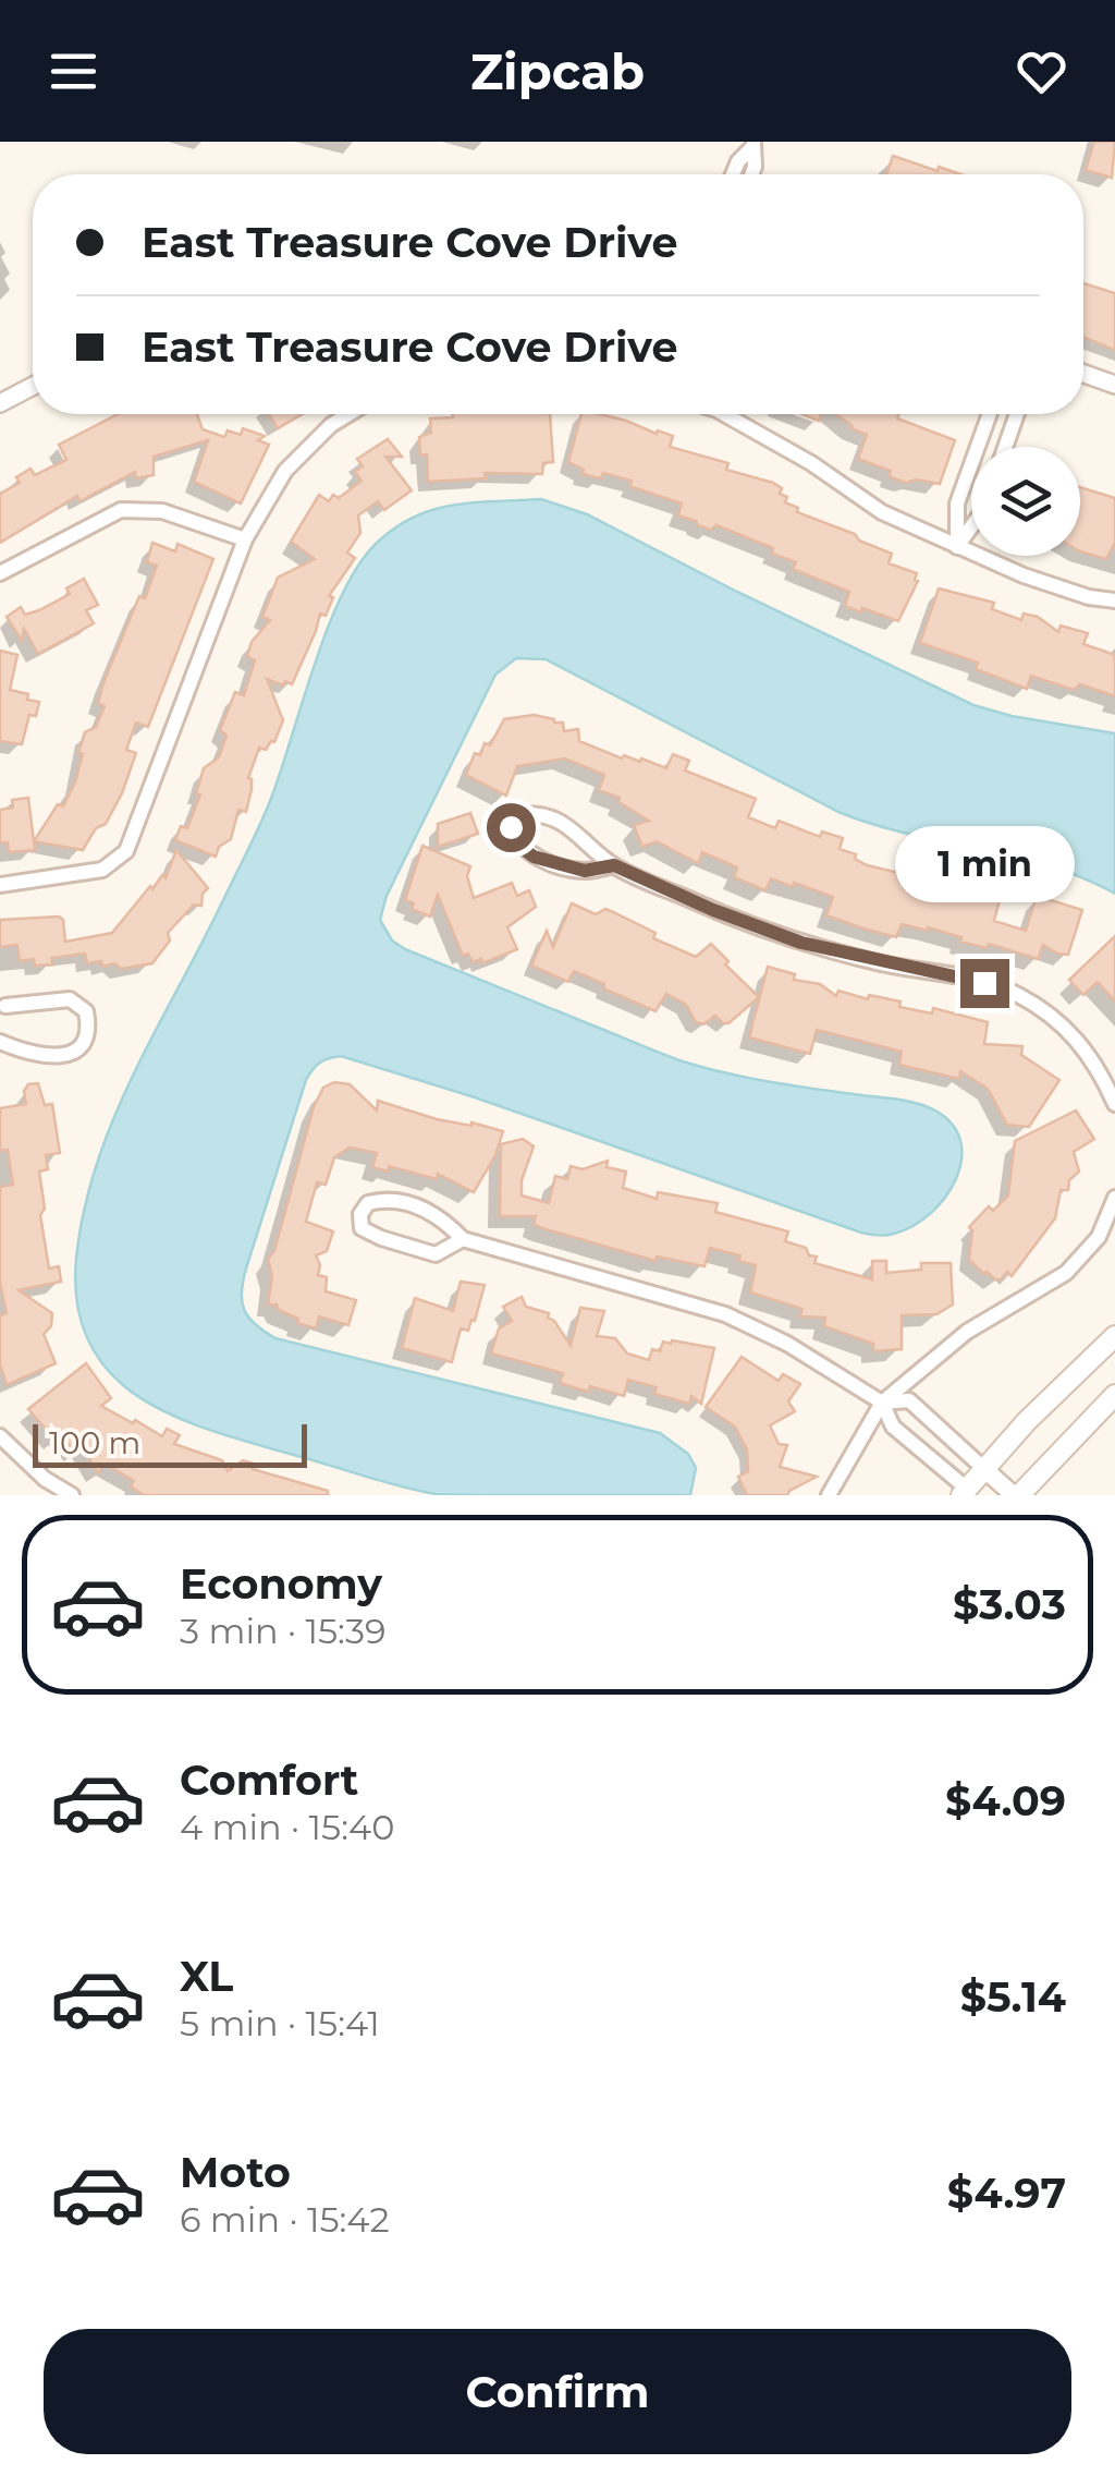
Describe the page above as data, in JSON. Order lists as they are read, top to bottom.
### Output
{
  "scale_bar": "100 m",
  "page": {
    "header": "Zipcab",
    "banner": ["East Treasure Cove Drive", "East Treasure Cove Drive"],
    "bubble": "1 min",
    "scale": "100 m",
    "list": [
      {
        "name": "Economy",
        "note": "3 min · 15:39",
        "value": "$3.03"
      },
      {
        "name": "Comfort",
        "note": "4 min · 15:40",
        "value": "$4.09"
      },
      {
        "name": "XL",
        "note": "5 min · 15:41",
        "value": "$5.14"
      },
      {
        "name": "Moto",
        "note": "6 min · 15:42",
        "value": "$4.97"
      }
    ],
    "buttons": "Confirm"
  }
}
